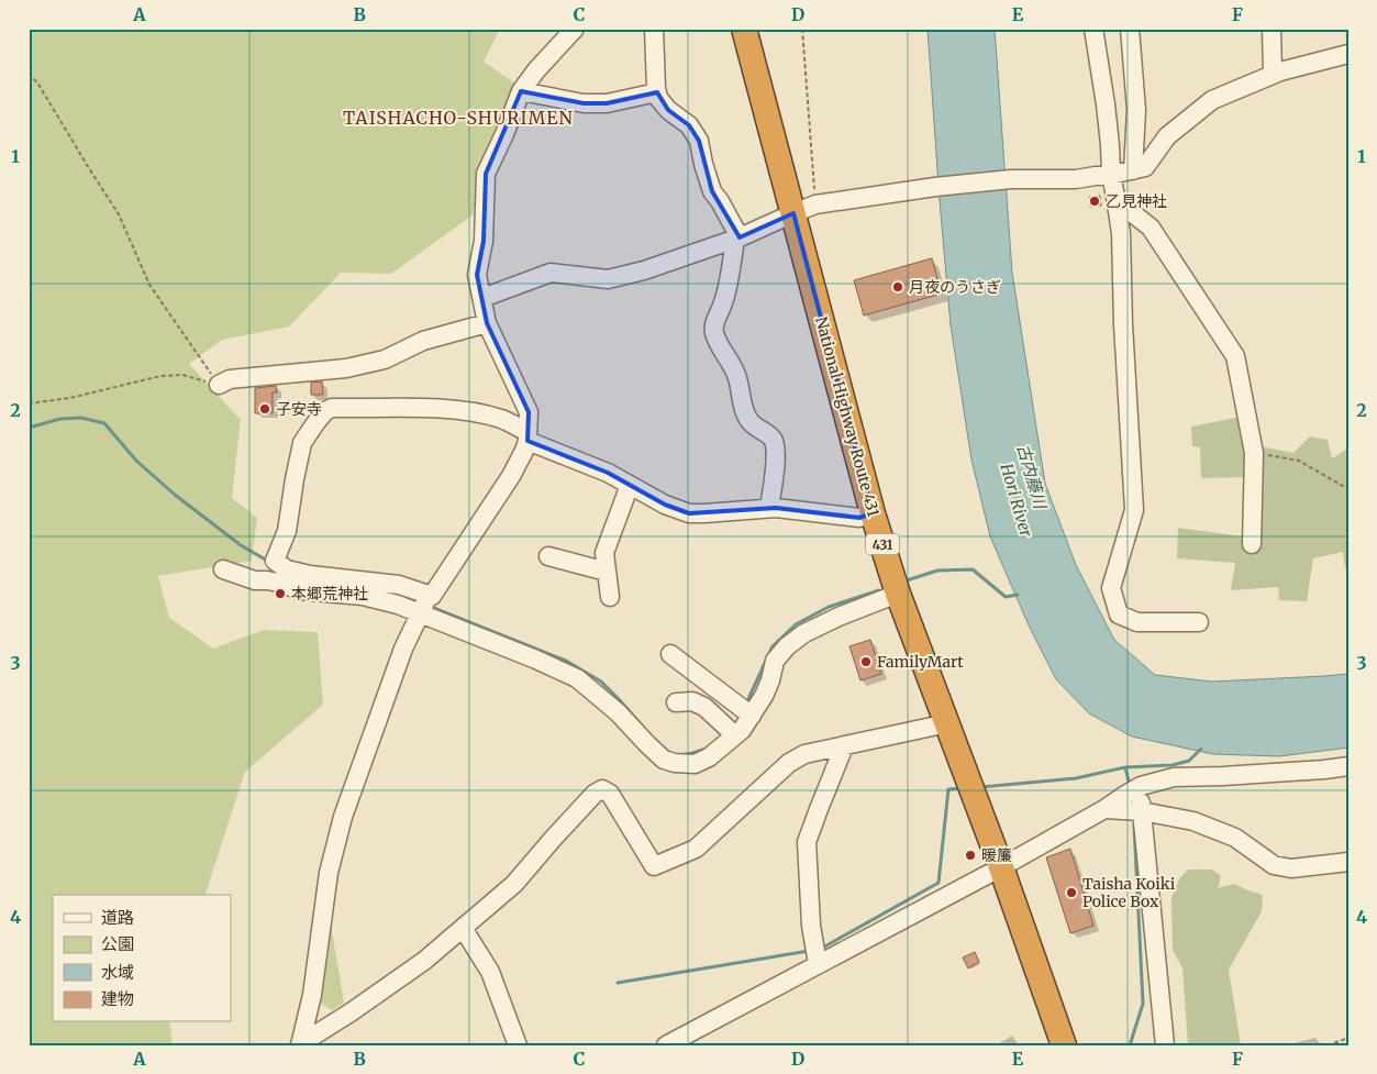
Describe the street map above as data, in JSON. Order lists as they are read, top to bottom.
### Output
{
  "streets": {
    "highway": ["National Highway Route 431", "431"]
  },
  "districts": ["TAISHACHO-SHURIMEN"],
  "water": ["古内藤川", "Hori River"],
  "places": [
    "乙見神社",
    "月夜のうさぎ",
    "子安寺",
    "本郷荒神社",
    "FamilyMart",
    "暖簾",
    "Taisha Koiki Police Box"
  ],
  "legend": [
    "道路",
    "公園",
    "水域",
    "建物"
  ],
  "grid": {
    "columns": [
      "A",
      "B",
      "C",
      "D",
      "E",
      "F"
    ],
    "rows": [
      "1",
      "2",
      "3",
      "4"
    ]
  }
}
